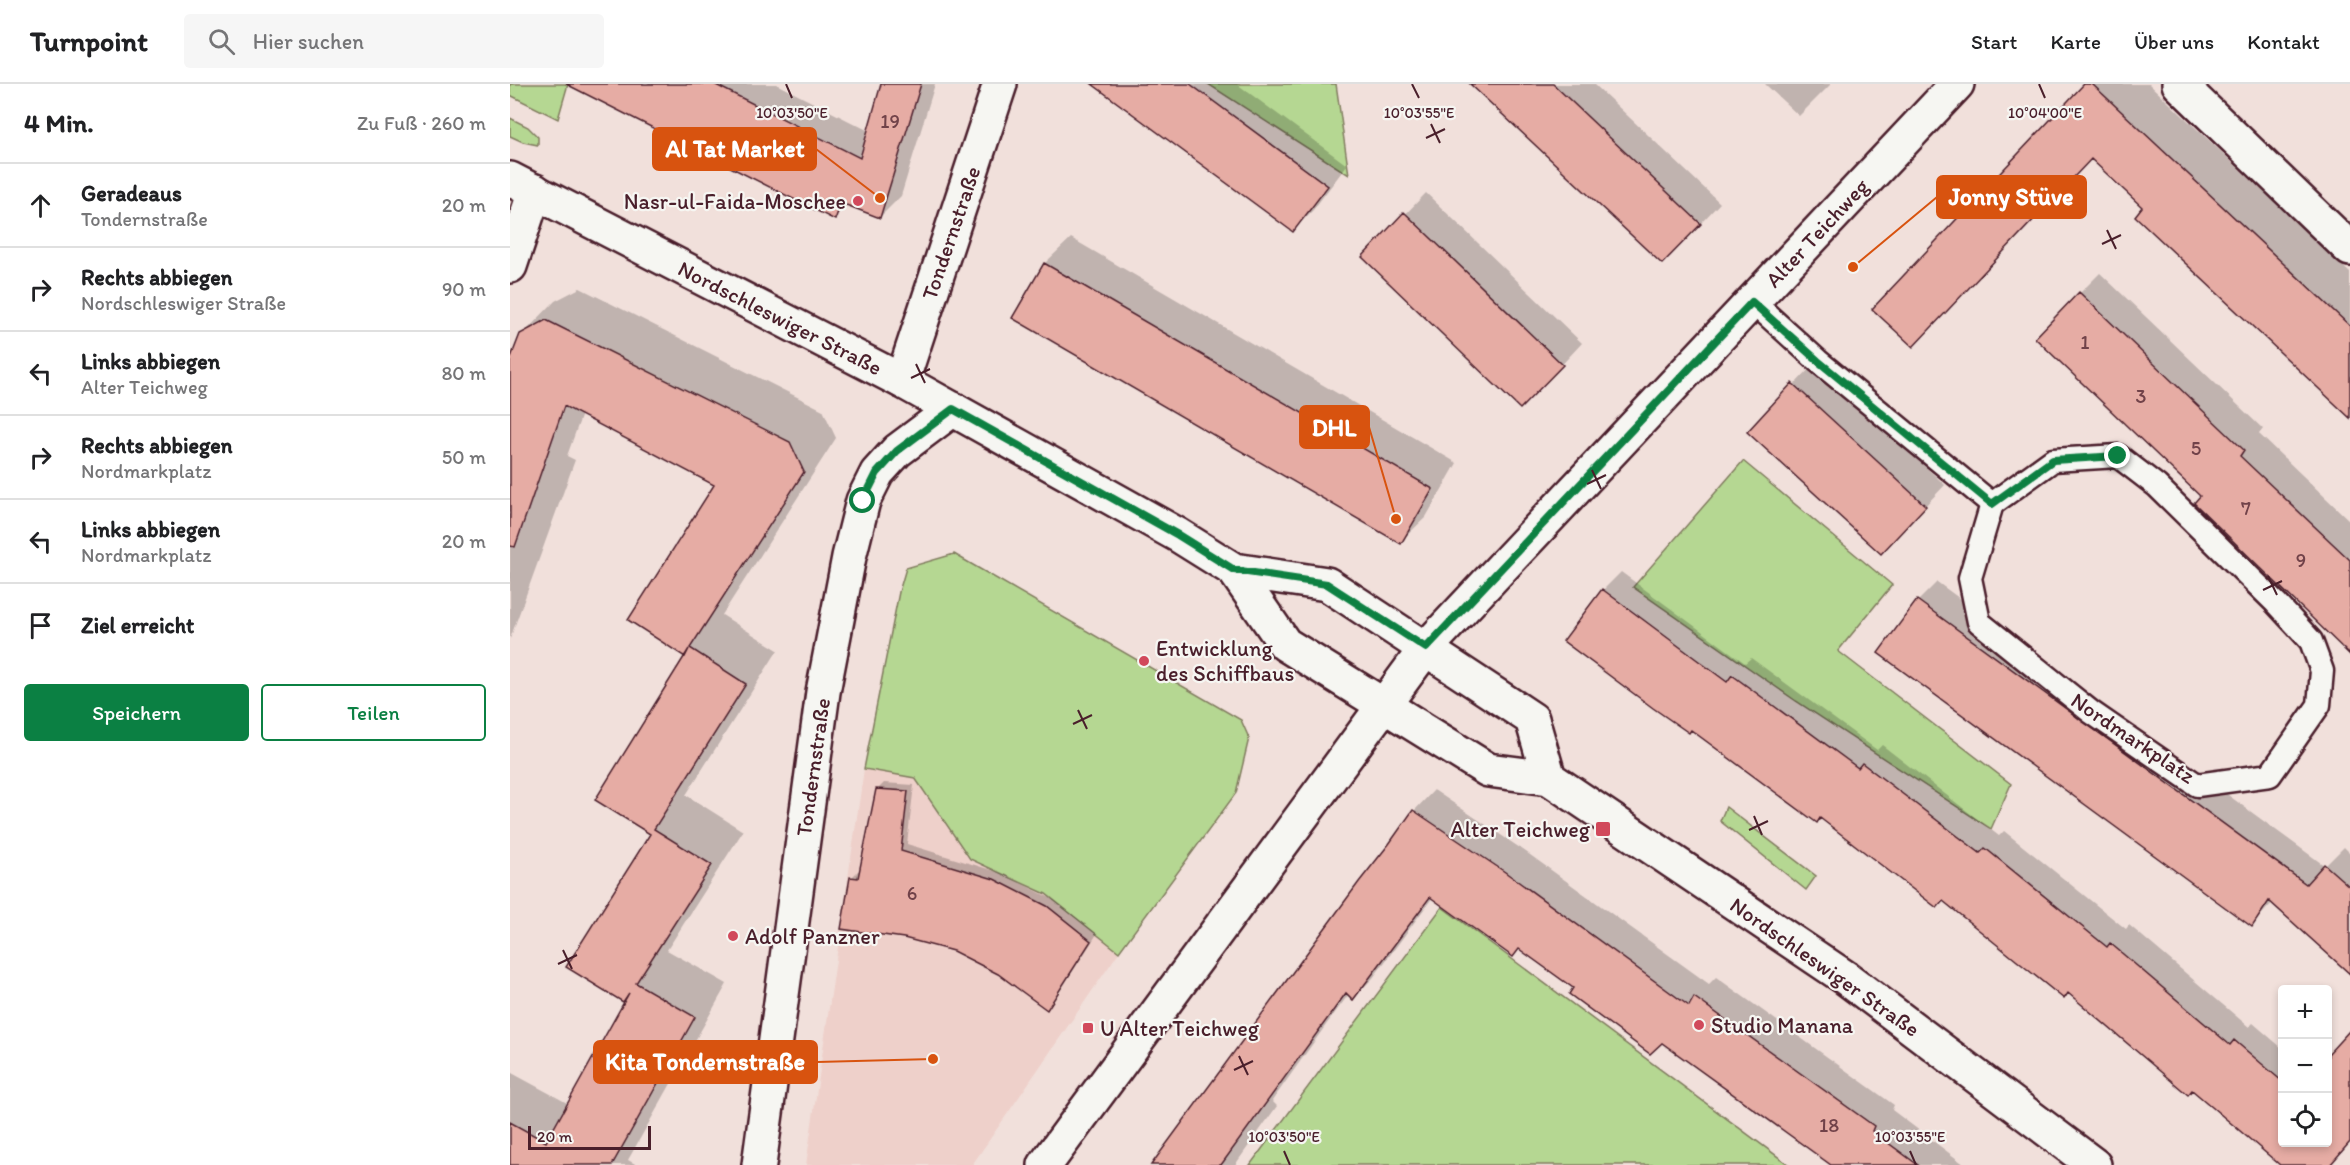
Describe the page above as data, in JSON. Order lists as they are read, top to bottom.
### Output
{
  "streets": {
    "street": ["Tondernstraße", "Alter Teichweg", "Nordschleswiger Straße"],
    "lane": ["Nordmarkplatz"]
  },
  "crossings": [
    ["Tondernstraße", "Nordschleswiger Straße"],
    ["Alter Teichweg", "Nordschleswiger Straße"]
  ],
  "places": {
    "other": [
      "Al Tat Market",
      "Nasr-ul-Faida-Moschee",
      "Jonny Stüve",
      "DHL",
      "Entwicklung des Schiffbaus",
      "Adolf Panzner",
      "Studio Manana",
      "Kita Tondernstraße"
    ],
    "transit": ["Alter Teichweg", "U Alter Teichweg"]
  },
  "house_numbers": [
    "19",
    "1",
    "3",
    "5",
    "7",
    "9",
    "6",
    "18"
  ],
  "scale_bar": "20 m",
  "page": {
    "header": "Turnpoint",
    "search": "Hier suchen",
    "nav": [
      "Start",
      "Karte",
      "Über uns",
      "Kontakt"
    ],
    "heading": ["4 Min.", "Zu Fuß · 260 m"],
    "list": [
      ["Geradeaus", "Tondernstraße", "20 m"],
      ["Rechts abbiegen", "Nordschleswiger Straße", "90 m"],
      ["Links abbiegen", "Alter Teichweg", "80 m"],
      ["Rechts abbiegen", "Nordmarkplatz", "50 m"],
      ["Links abbiegen", "Nordmarkplatz", "20 m"],
      "Ziel erreicht"
    ],
    "buttons": ["Speichern", "Teilen"],
    "map_buttons": ["+", "−"],
    "scale": "20 m"
  },
  "coordinates": ["10°04'00\"E", "10°03'50\"E", "10°03'55\"E"]
}
